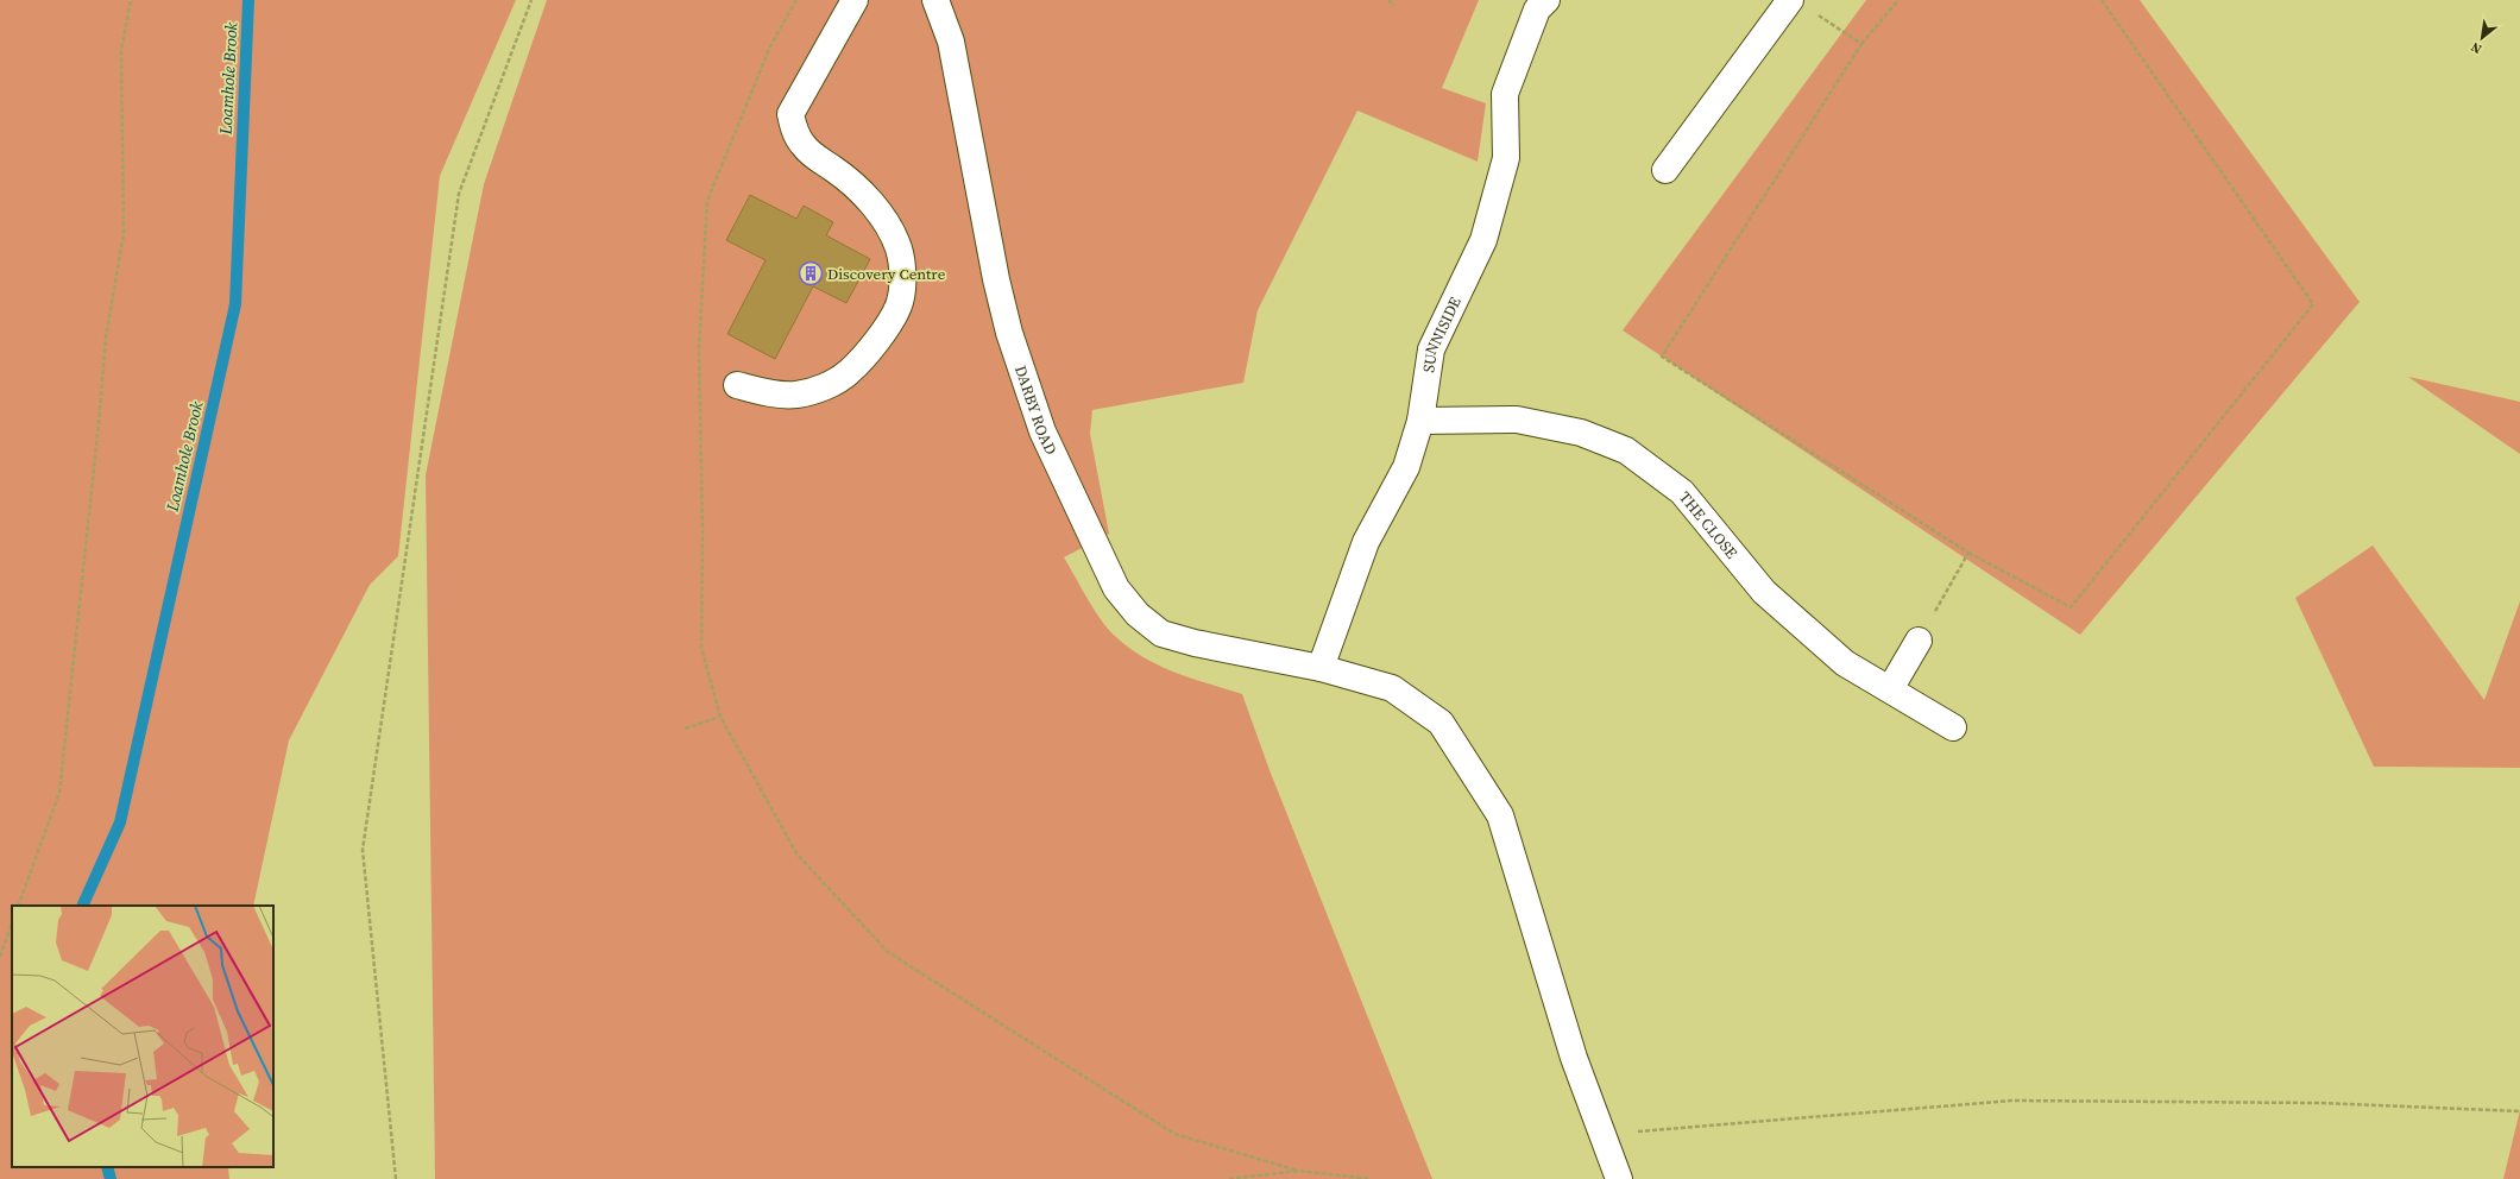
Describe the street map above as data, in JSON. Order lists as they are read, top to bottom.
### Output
{
  "streets": {
    "street": ["SUNNISIDE", "DARBY ROAD", "THE CLOSE"]
  },
  "crossings": [
    ["SUNNISIDE", "DARBY ROAD"],
    ["SUNNISIDE", "THE CLOSE"]
  ],
  "water": ["Loamhole Brook"],
  "places": {
    "building": ["Discovery Centre"]
  },
  "north": "bottom left"
}
